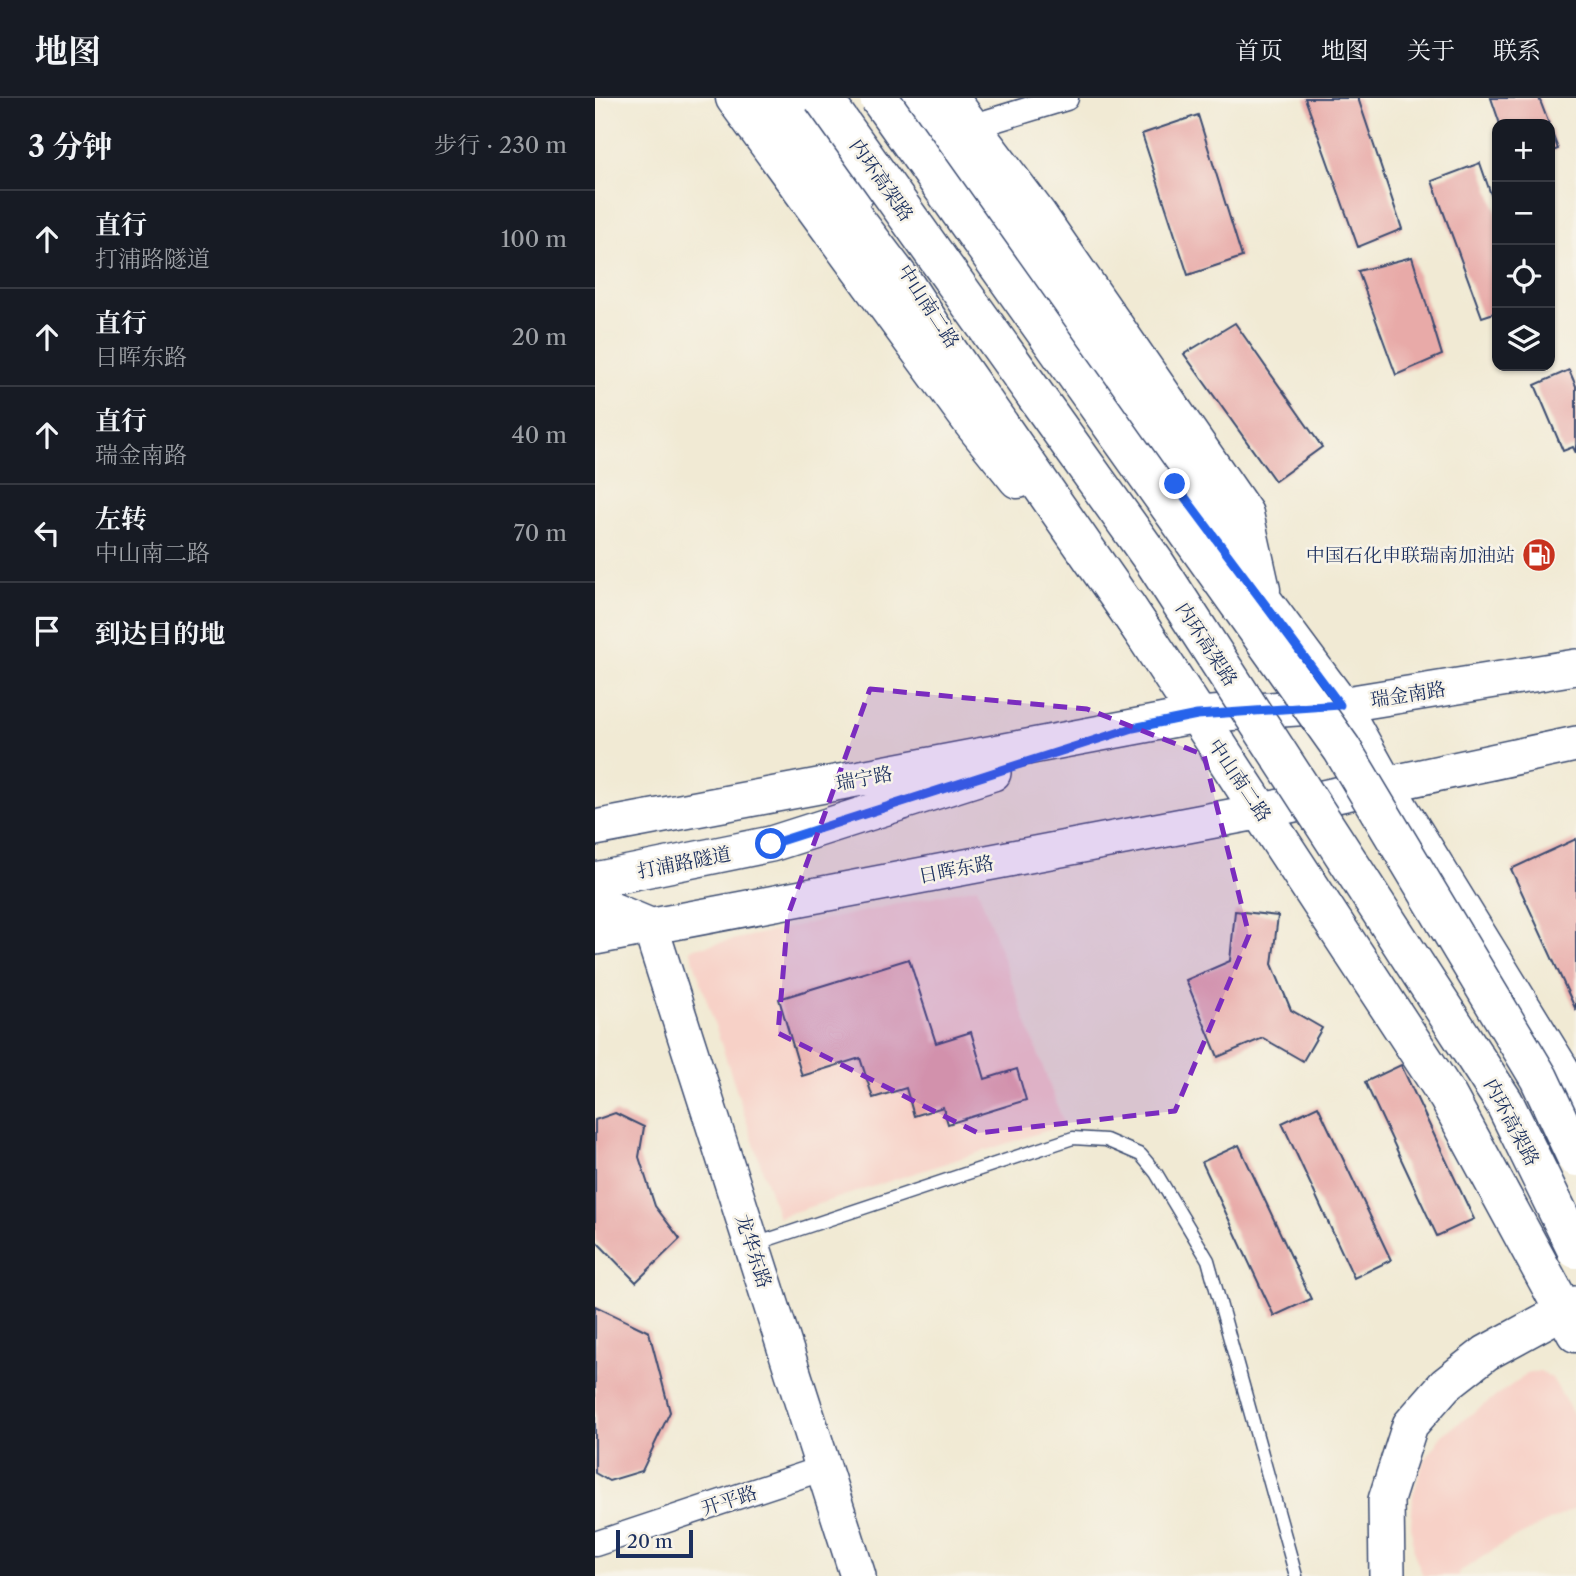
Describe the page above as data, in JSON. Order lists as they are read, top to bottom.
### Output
{
  "streets": {
    "main road": [
      "内环高架路",
      "中山南二路",
      "瑞金南路",
      "瑞宁路",
      "打浦路隧道",
      "日晖东路",
      "龙华东路"
    ],
    "street": ["开平路"]
  },
  "crossings": [
    ["中山南二路", "瑞金南路"],
    ["中山南二路", "日晖东路"],
    ["瑞宁路", "打浦路隧道"],
    ["日晖东路", "龙华东路"],
    ["龙华东路", "开平路"]
  ],
  "places": {
    "fuel station": ["中国石化申联瑞南加油站"]
  },
  "scale_bar": "20 m",
  "page": {
    "header": "地图",
    "nav": [
      "首页",
      "地图",
      "关于",
      "联系"
    ],
    "heading": ["3 分钟", "步行 · 230 m"],
    "map_buttons": ["+", "−"],
    "list": [
      ["直行", "打浦路隧道", "100 m"],
      ["直行", "日晖东路", "20 m"],
      ["直行", "瑞金南路", "40 m"],
      ["左转", "中山南二路", "70 m"],
      "到达目的地"
    ],
    "scale": "20 m"
  }
}
